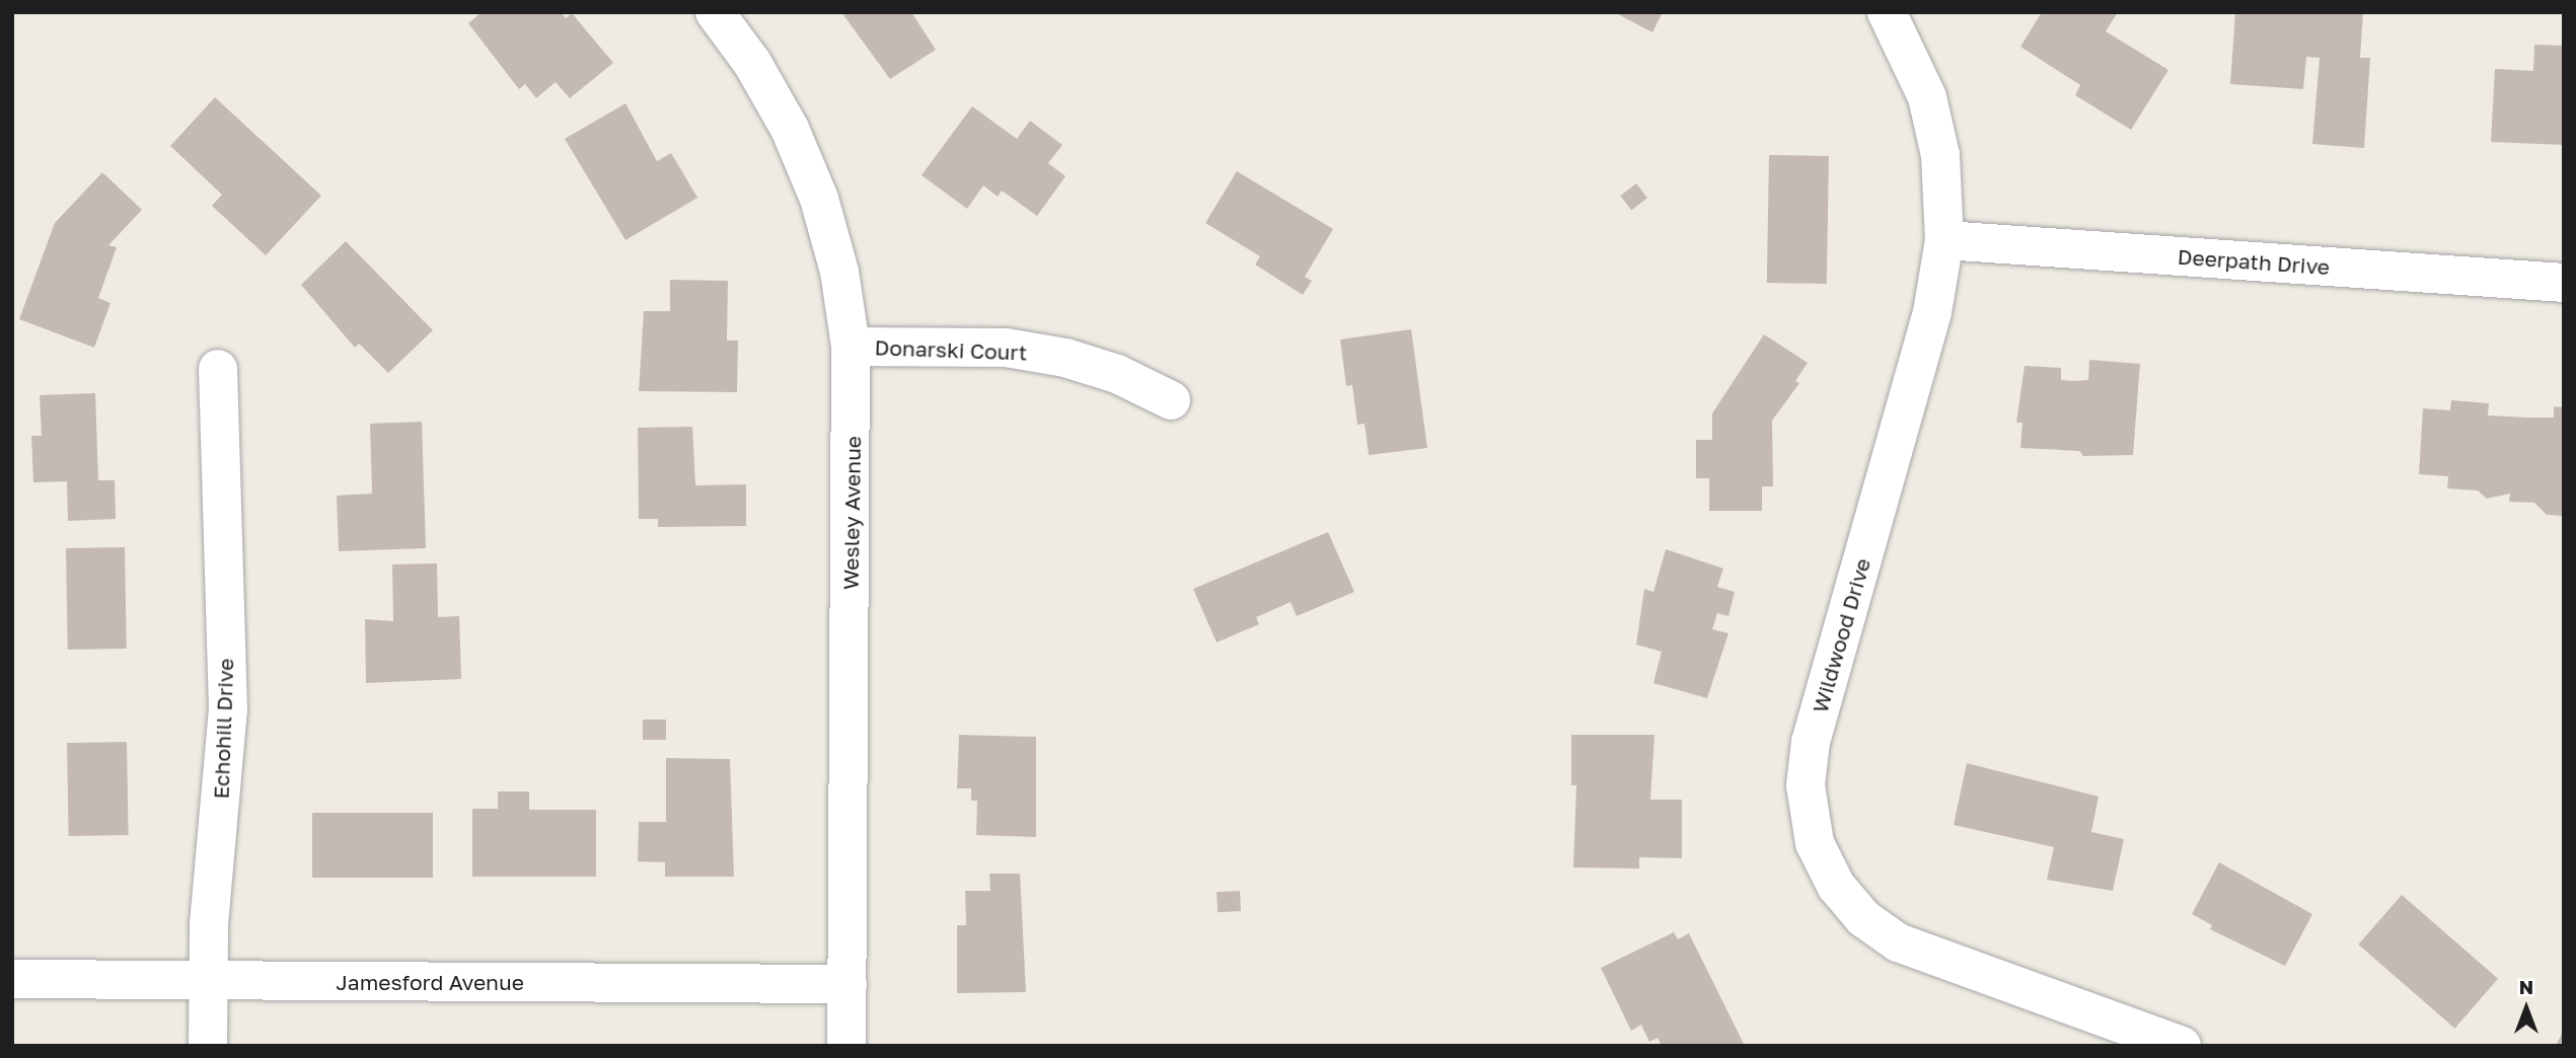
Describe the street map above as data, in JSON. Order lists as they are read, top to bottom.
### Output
{
  "streets": {
    "street": [
      "Deerpath Drive",
      "Donarski Court",
      "Wesley Avenue",
      "Wildwood Drive",
      "Echohill Drive",
      "Jamesford Avenue"
    ]
  },
  "crossings": [
    ["Deerpath Drive", "Wildwood Drive"],
    ["Donarski Court", "Wesley Avenue"],
    ["Wesley Avenue", "Jamesford Avenue"],
    ["Echohill Drive", "Jamesford Avenue"]
  ],
  "north": "top"
}
